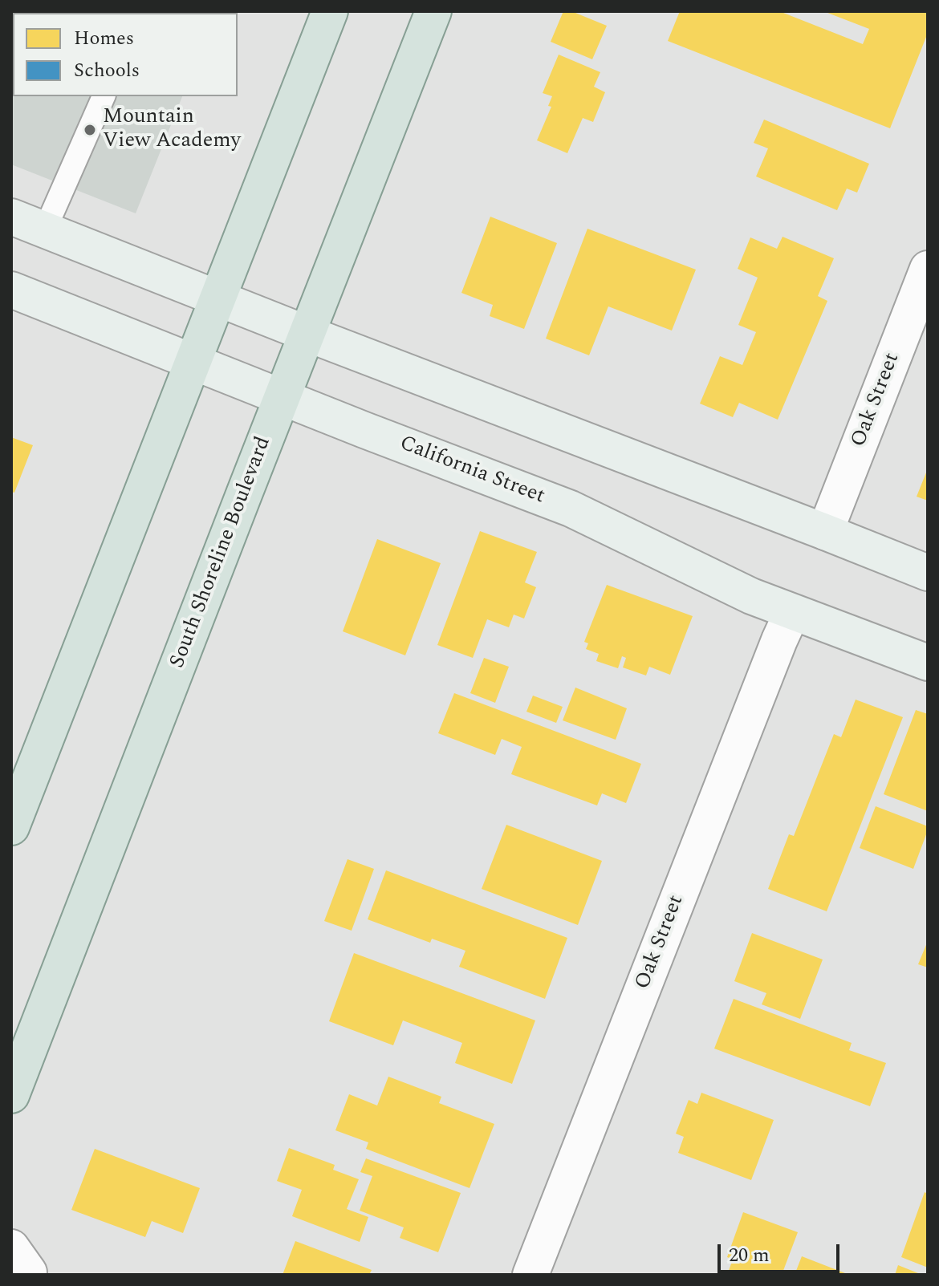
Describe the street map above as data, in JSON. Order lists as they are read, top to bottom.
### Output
{
  "streets": {
    "main road": ["California Street", "South Shoreline Boulevard"],
    "street": ["Oak Street"]
  },
  "crossings": [
    ["Oak Street", "California Street"],
    ["California Street", "South Shoreline Boulevard"]
  ],
  "places": ["Mountain View Academy"],
  "legend": ["Homes", "Schools"],
  "scale_bar": "20 m"
}
